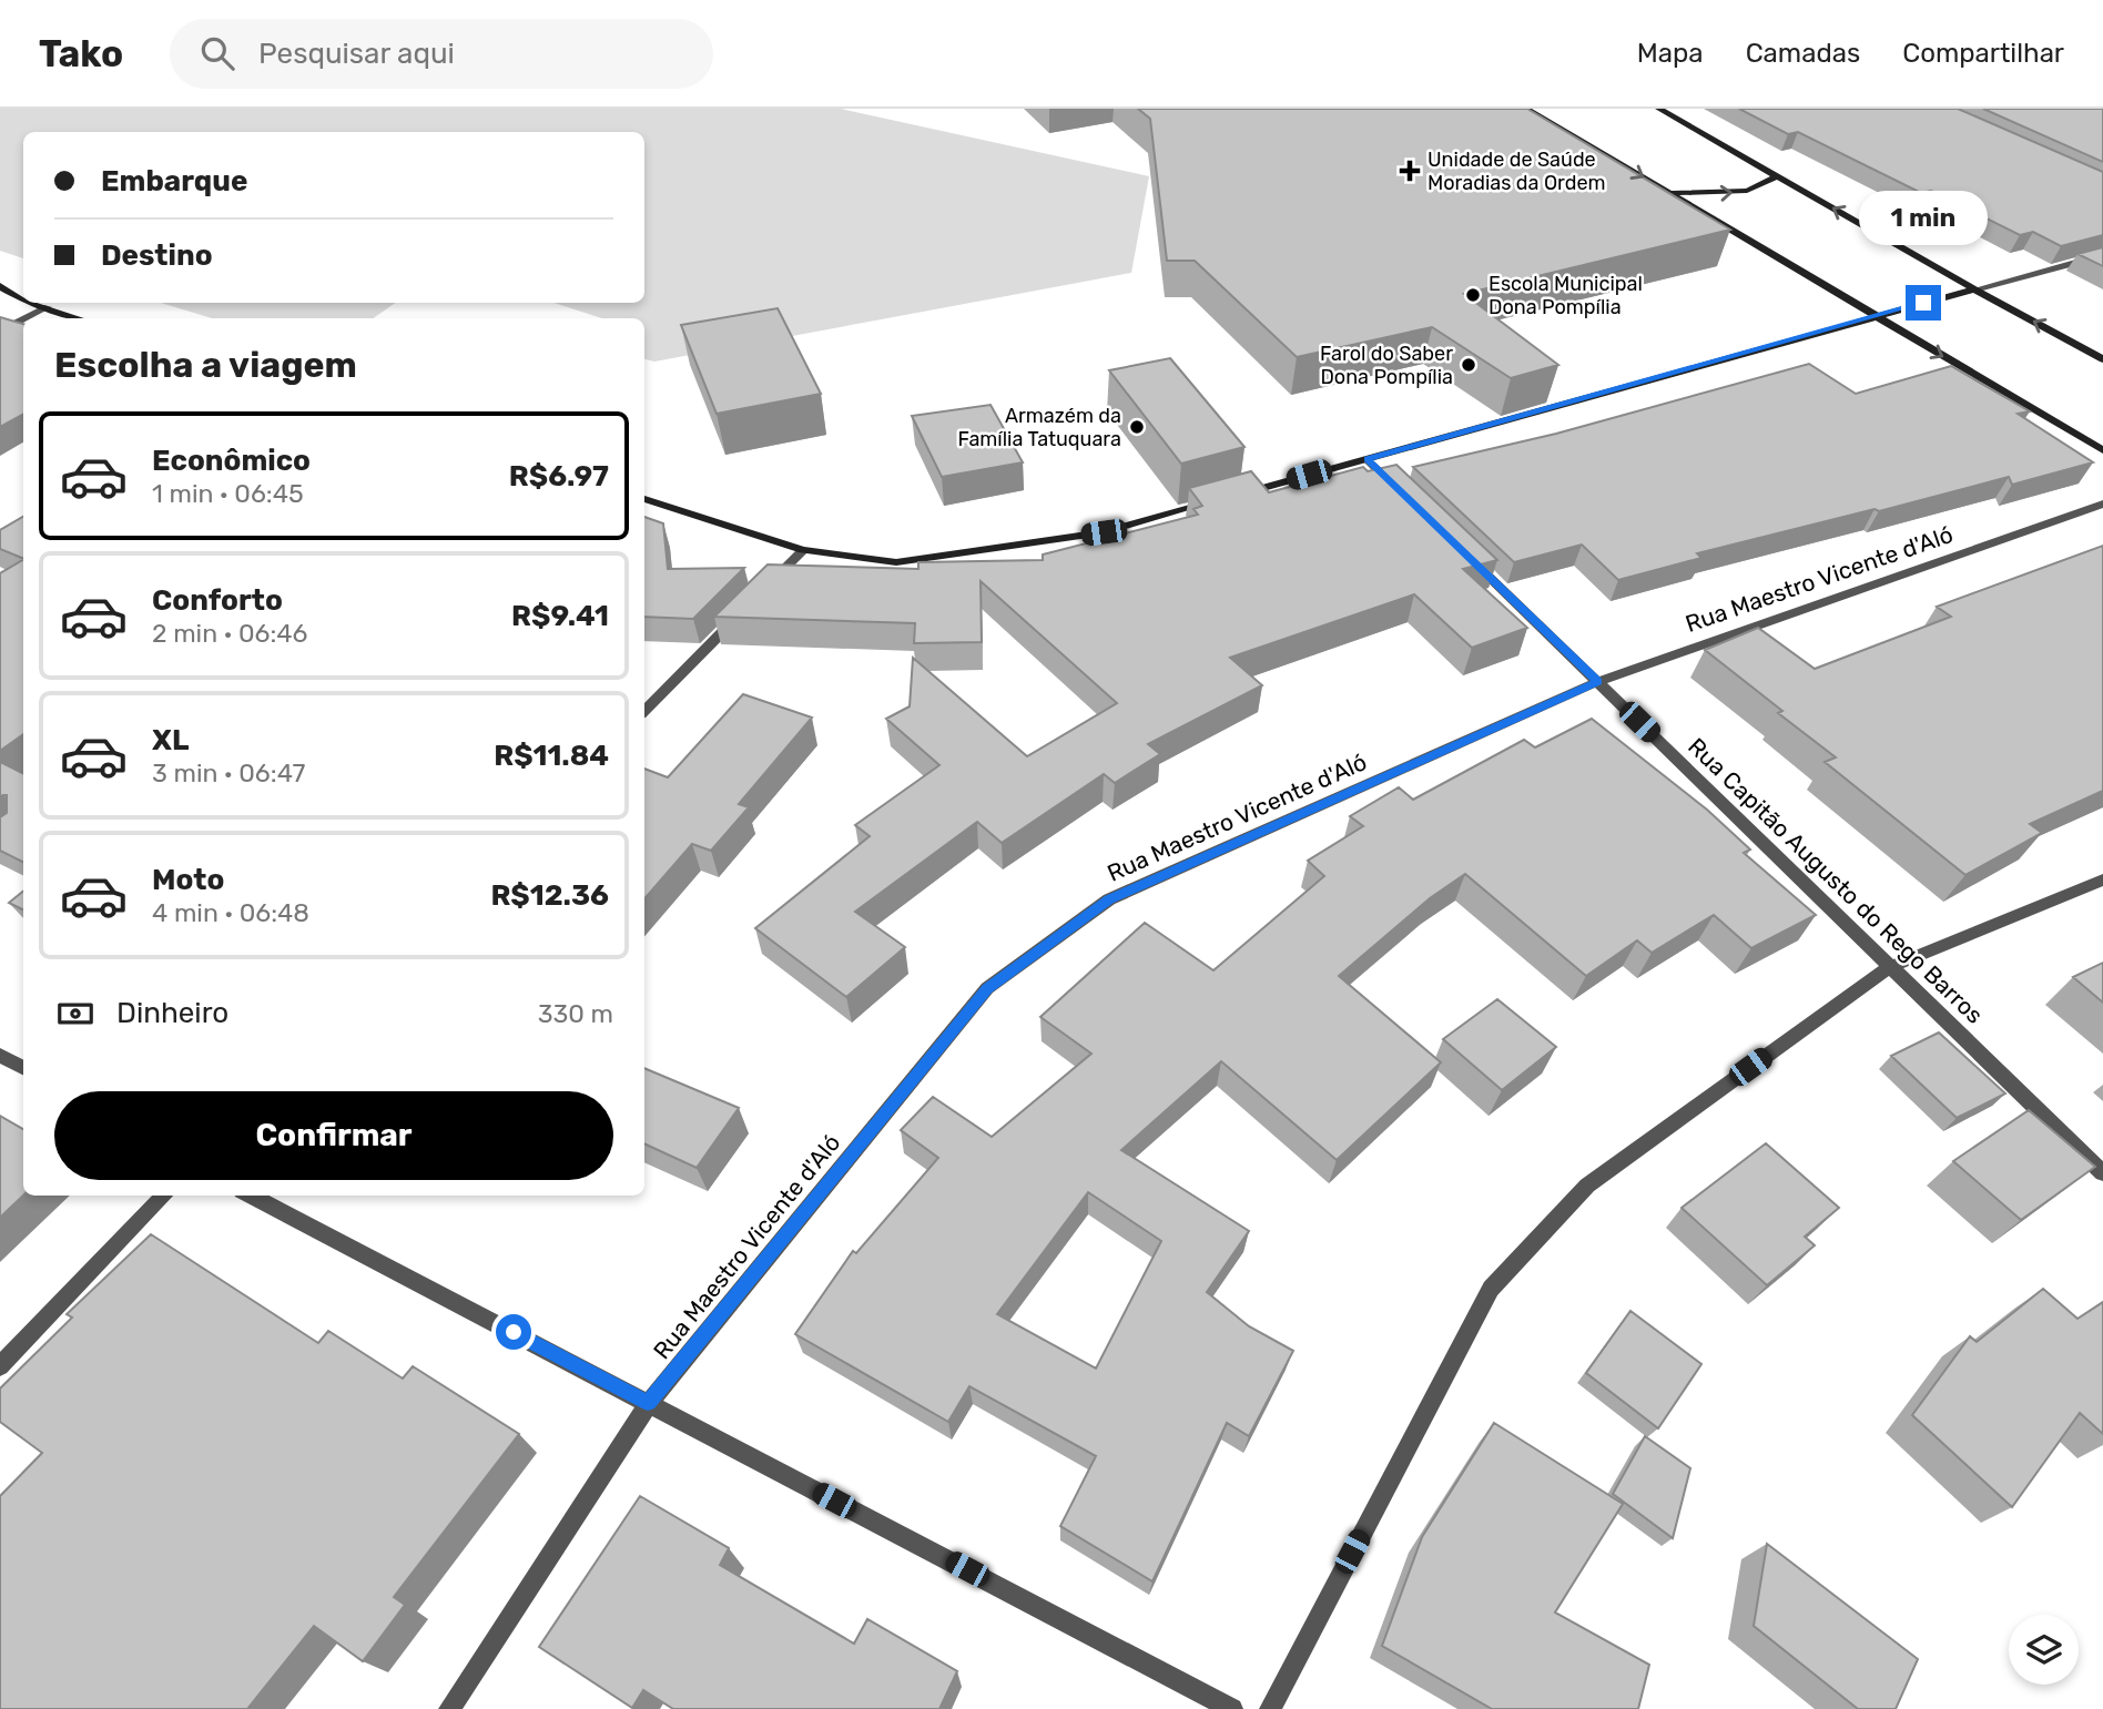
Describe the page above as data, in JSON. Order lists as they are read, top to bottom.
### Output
{
  "streets": {
    "street": ["Rua Maestro Vicente d'Aló", "Rua Capitão Augusto do Rego Barros"]
  },
  "crossings": [
    ["Rua Maestro Vicente d'Aló", "Rua Capitão Augusto do Rego Barros"]
  ],
  "places": {
    "health": ["Unidade de Saúde Moradias da Ordem"],
    "other": ["Escola Municipal Dona Pompília", "Farol do Saber Dona Pompília", "Armazém da Família Tatuquara"]
  },
  "page": {
    "header": "Tako",
    "search": "Pesquisar aqui",
    "nav": ["Mapa", "Camadas", "Compartilhar"],
    "banner": ["Embarque", "Destino"],
    "bubble": "1 min",
    "heading": "Escolha a viagem",
    "list": [
      {
        "name": "Econômico",
        "note": "1 min · 06:45",
        "value": "R$6.97"
      },
      {
        "name": "Conforto",
        "note": "2 min · 06:46",
        "value": "R$9.41"
      },
      {
        "name": "XL",
        "note": "3 min · 06:47",
        "value": "R$11.84"
      },
      {
        "name": "Moto",
        "note": "4 min · 06:48",
        "value": "R$12.36"
      }
    ],
    "pay": ["Dinheiro", "330 m"],
    "buttons": "Confirmar"
  }
}
